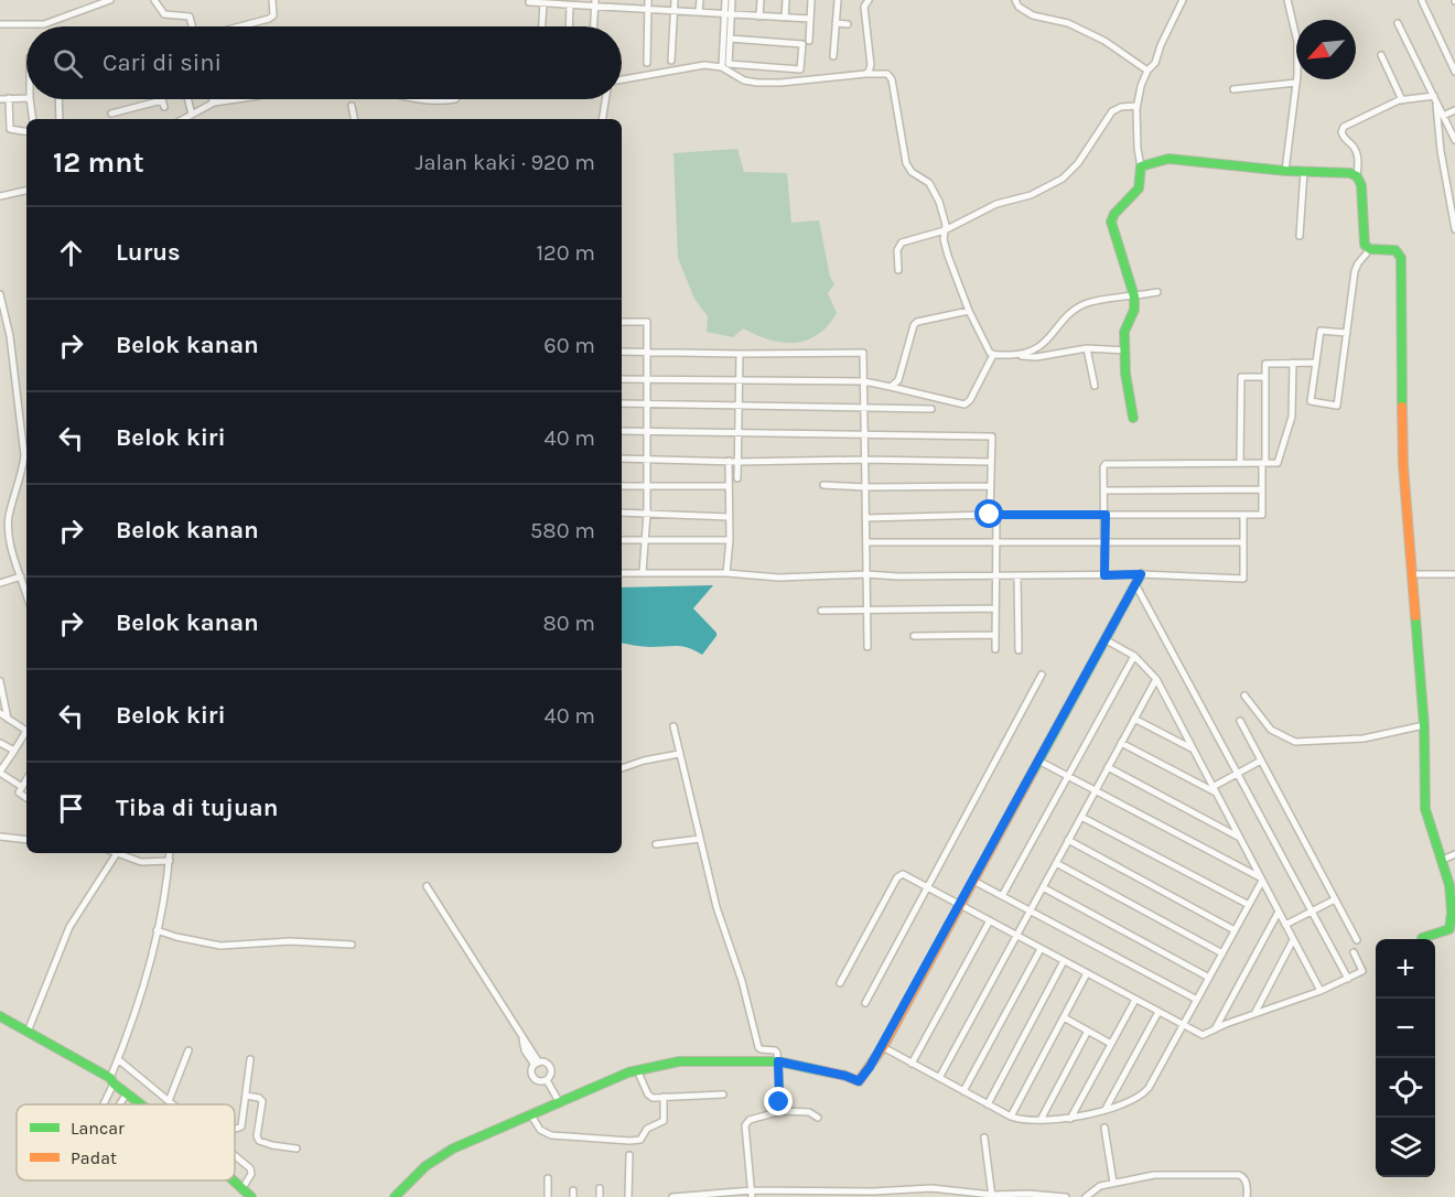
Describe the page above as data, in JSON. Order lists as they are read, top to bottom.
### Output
{
  "legend": ["Lancar", "Padat"],
  "north": "bottom left",
  "page": {
    "search": "Cari di sini",
    "heading": ["12 mnt", "Jalan kaki · 920 m"],
    "list": [
      ["Lurus", "120 m"],
      ["Belok kanan", "60 m"],
      ["Belok kiri", "40 m"],
      ["Belok kanan", "580 m"],
      ["Belok kanan", "80 m"],
      ["Belok kiri", "40 m"],
      "Tiba di tujuan"
    ],
    "map_buttons": ["+", "−"]
  }
}
